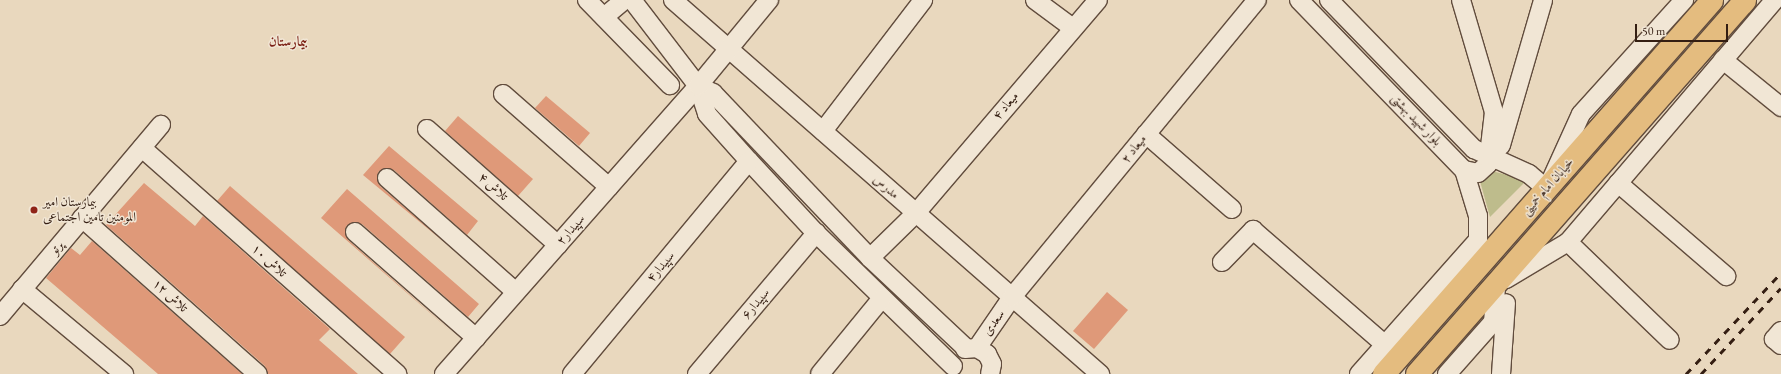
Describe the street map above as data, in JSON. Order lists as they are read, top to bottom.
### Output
{
  "streets": {
    "main road": ["خیابان امام خمینی"],
    "street": [
      "میعاد ۴",
      "بلوار شهید بهشتی",
      "میعاد ۲",
      "تلاش ۴",
      "مدرس",
      "سپیدار۲",
      "پرتو",
      "تلاش ۱۰",
      "سپیدار۴",
      "تلاش ۱۲",
      "سپیدار۶",
      "سعدی"
    ]
  },
  "crossings": [
    ["میعاد ۴", "مدرس"],
    ["بلوار شهید بهشتی", "خیابان امام خمینی"],
    ["میعاد ۲", "مدرس"],
    ["میعاد ۲", "سعدی"],
    ["تلاش ۴", "سپیدار۲"],
    ["مدرس", "سپیدار۲"],
    ["مدرس", "سعدی"],
    ["پرتو", "تلاش ۱۰"],
    ["پرتو", "تلاش ۱۲"]
  ],
  "districts": ["بیمارستان"],
  "places": ["بیمارستان امیر المومنین تامین اجتماعی"],
  "scale_bar": "50 m"
}
